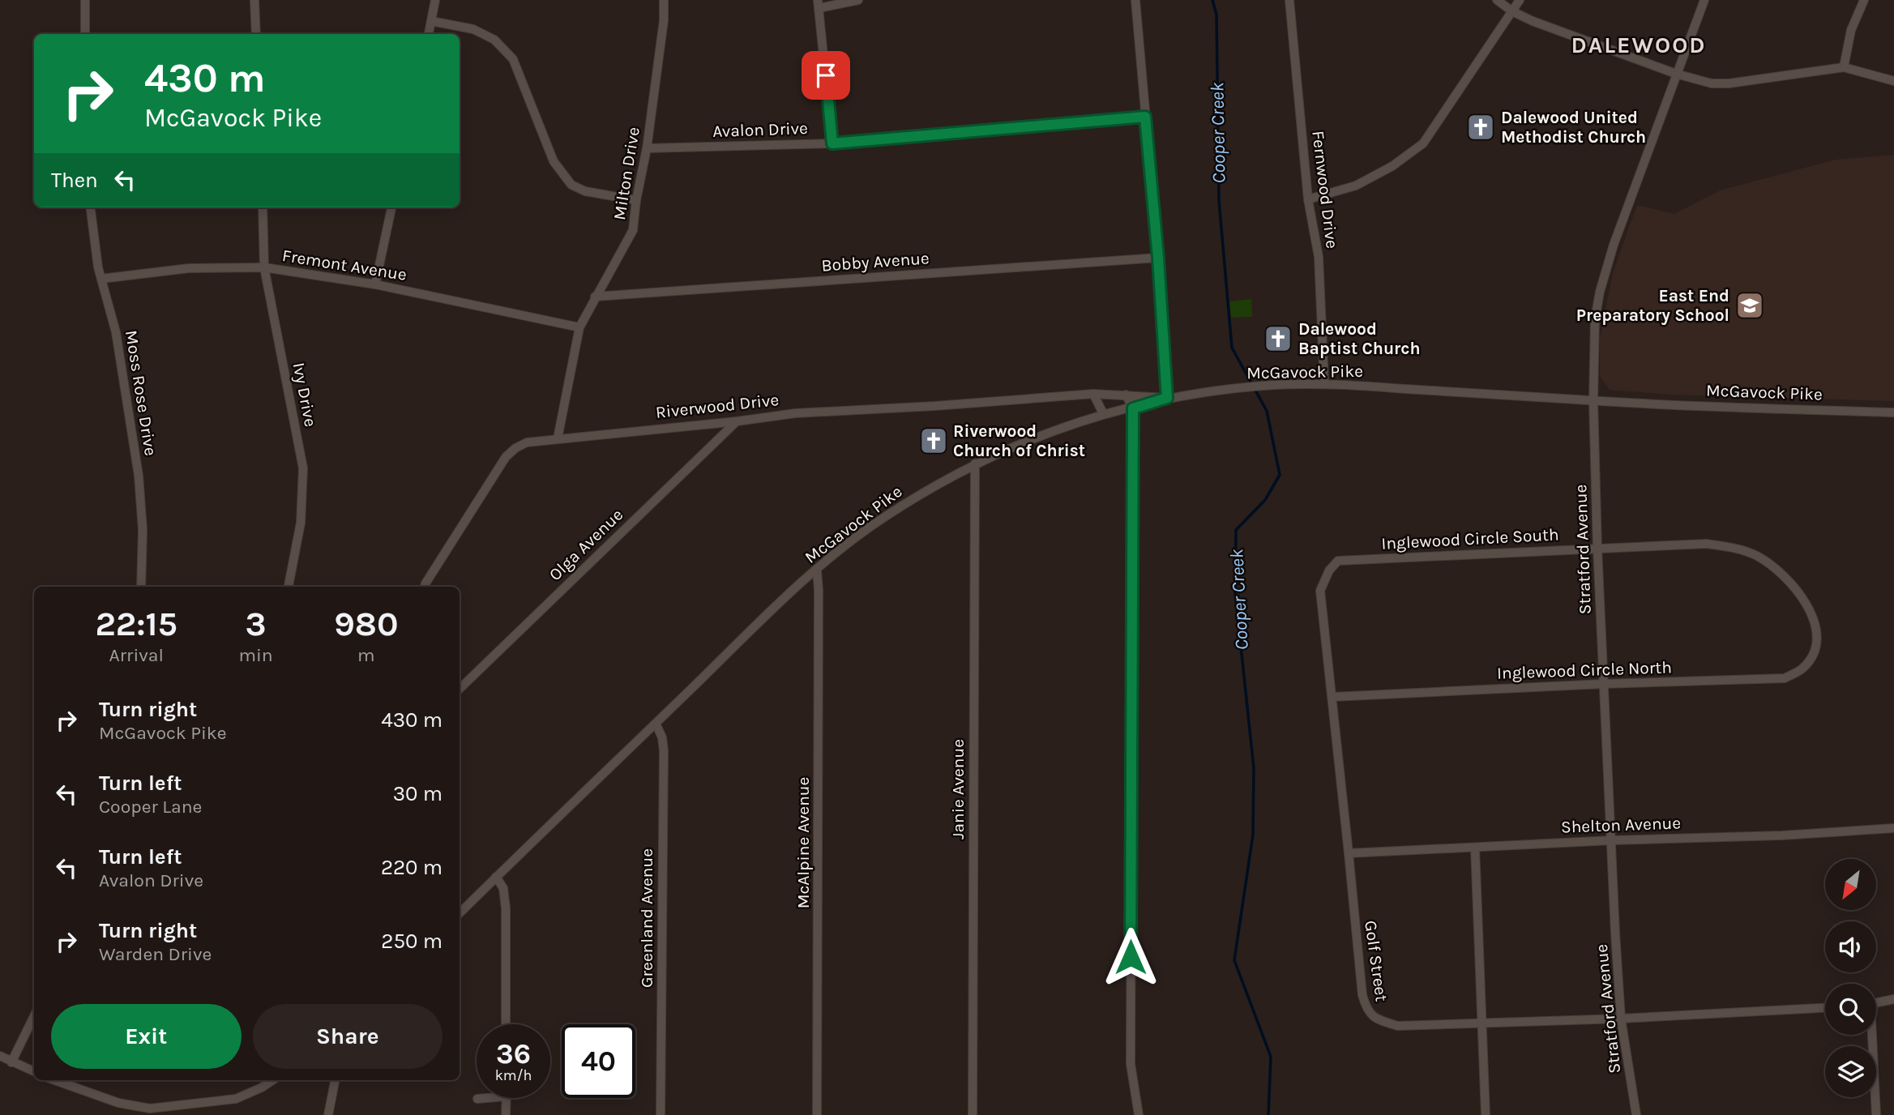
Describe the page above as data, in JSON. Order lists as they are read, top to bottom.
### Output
{
  "streets": {
    "street": [
      "Avalon Drive",
      "Milton Drive",
      "Fernwood Drive",
      "Bobby Avenue",
      "Fremont Avenue",
      "McGavock Pike",
      "Moss Rose Drive",
      "Ivy Drive",
      "Riverwood Drive",
      "Inglewood Circle South",
      "Olga Avenue",
      "Stratford Avenue",
      "Inglewood Circle North",
      "Janie Avenue",
      "Shelton Avenue",
      "McAlpine Avenue",
      "Greenland Avenue",
      "Golf Street"
    ]
  },
  "crossings": [
    ["Avalon Drive", "Milton Drive"],
    ["Milton Drive", "Bobby Avenue"],
    ["Milton Drive", "Fremont Avenue"],
    ["Milton Drive", "Riverwood Drive"],
    ["Fernwood Drive", "McGavock Pike"],
    ["Fremont Avenue", "Moss Rose Drive"],
    ["Fremont Avenue", "Ivy Drive"],
    ["McGavock Pike", "Riverwood Drive"],
    ["McGavock Pike", "Stratford Avenue"],
    ["McGavock Pike", "Janie Avenue"],
    ["McGavock Pike", "McAlpine Avenue"],
    ["McGavock Pike", "Greenland Avenue"],
    ["Riverwood Drive", "Olga Avenue"],
    ["Inglewood Circle South", "Stratford Avenue"],
    ["Inglewood Circle South", "Inglewood Circle North"],
    ["Inglewood Circle South", "Golf Street"],
    ["Stratford Avenue", "Inglewood Circle North"],
    ["Stratford Avenue", "Shelton Avenue"],
    ["Stratford Avenue", "Golf Street"],
    ["Inglewood Circle North", "Golf Street"],
    ["Shelton Avenue", "Golf Street"]
  ],
  "districts": ["DALEWOOD"],
  "water": ["Cooper Creek"],
  "places": {
    "church": ["Dalewood United Methodist Church", "Dalewood Baptist Church", "Riverwood Church of Christ"],
    "school or university": ["East End Preparatory School"]
  },
  "north": "bottom left",
  "page": {
    "turn": ["430 m", "McGavock Pike"],
    "then": "Then",
    "eta": [
      "22:15",
      "Arrival",
      "3",
      "min",
      "980",
      "m"
    ],
    "list": [
      {
        "name": "Turn right",
        "note": "McGavock Pike",
        "value": "430 m"
      },
      {
        "name": "Turn left",
        "note": "Cooper Lane",
        "value": "30 m"
      },
      {
        "name": "Turn left",
        "note": "Avalon Drive",
        "value": "220 m"
      },
      {
        "name": "Turn right",
        "note": "Warden Drive",
        "value": "250 m"
      }
    ],
    "buttons": ["Exit", "Share"],
    "speed": "36 km/h",
    "limit": "40"
  }
}
